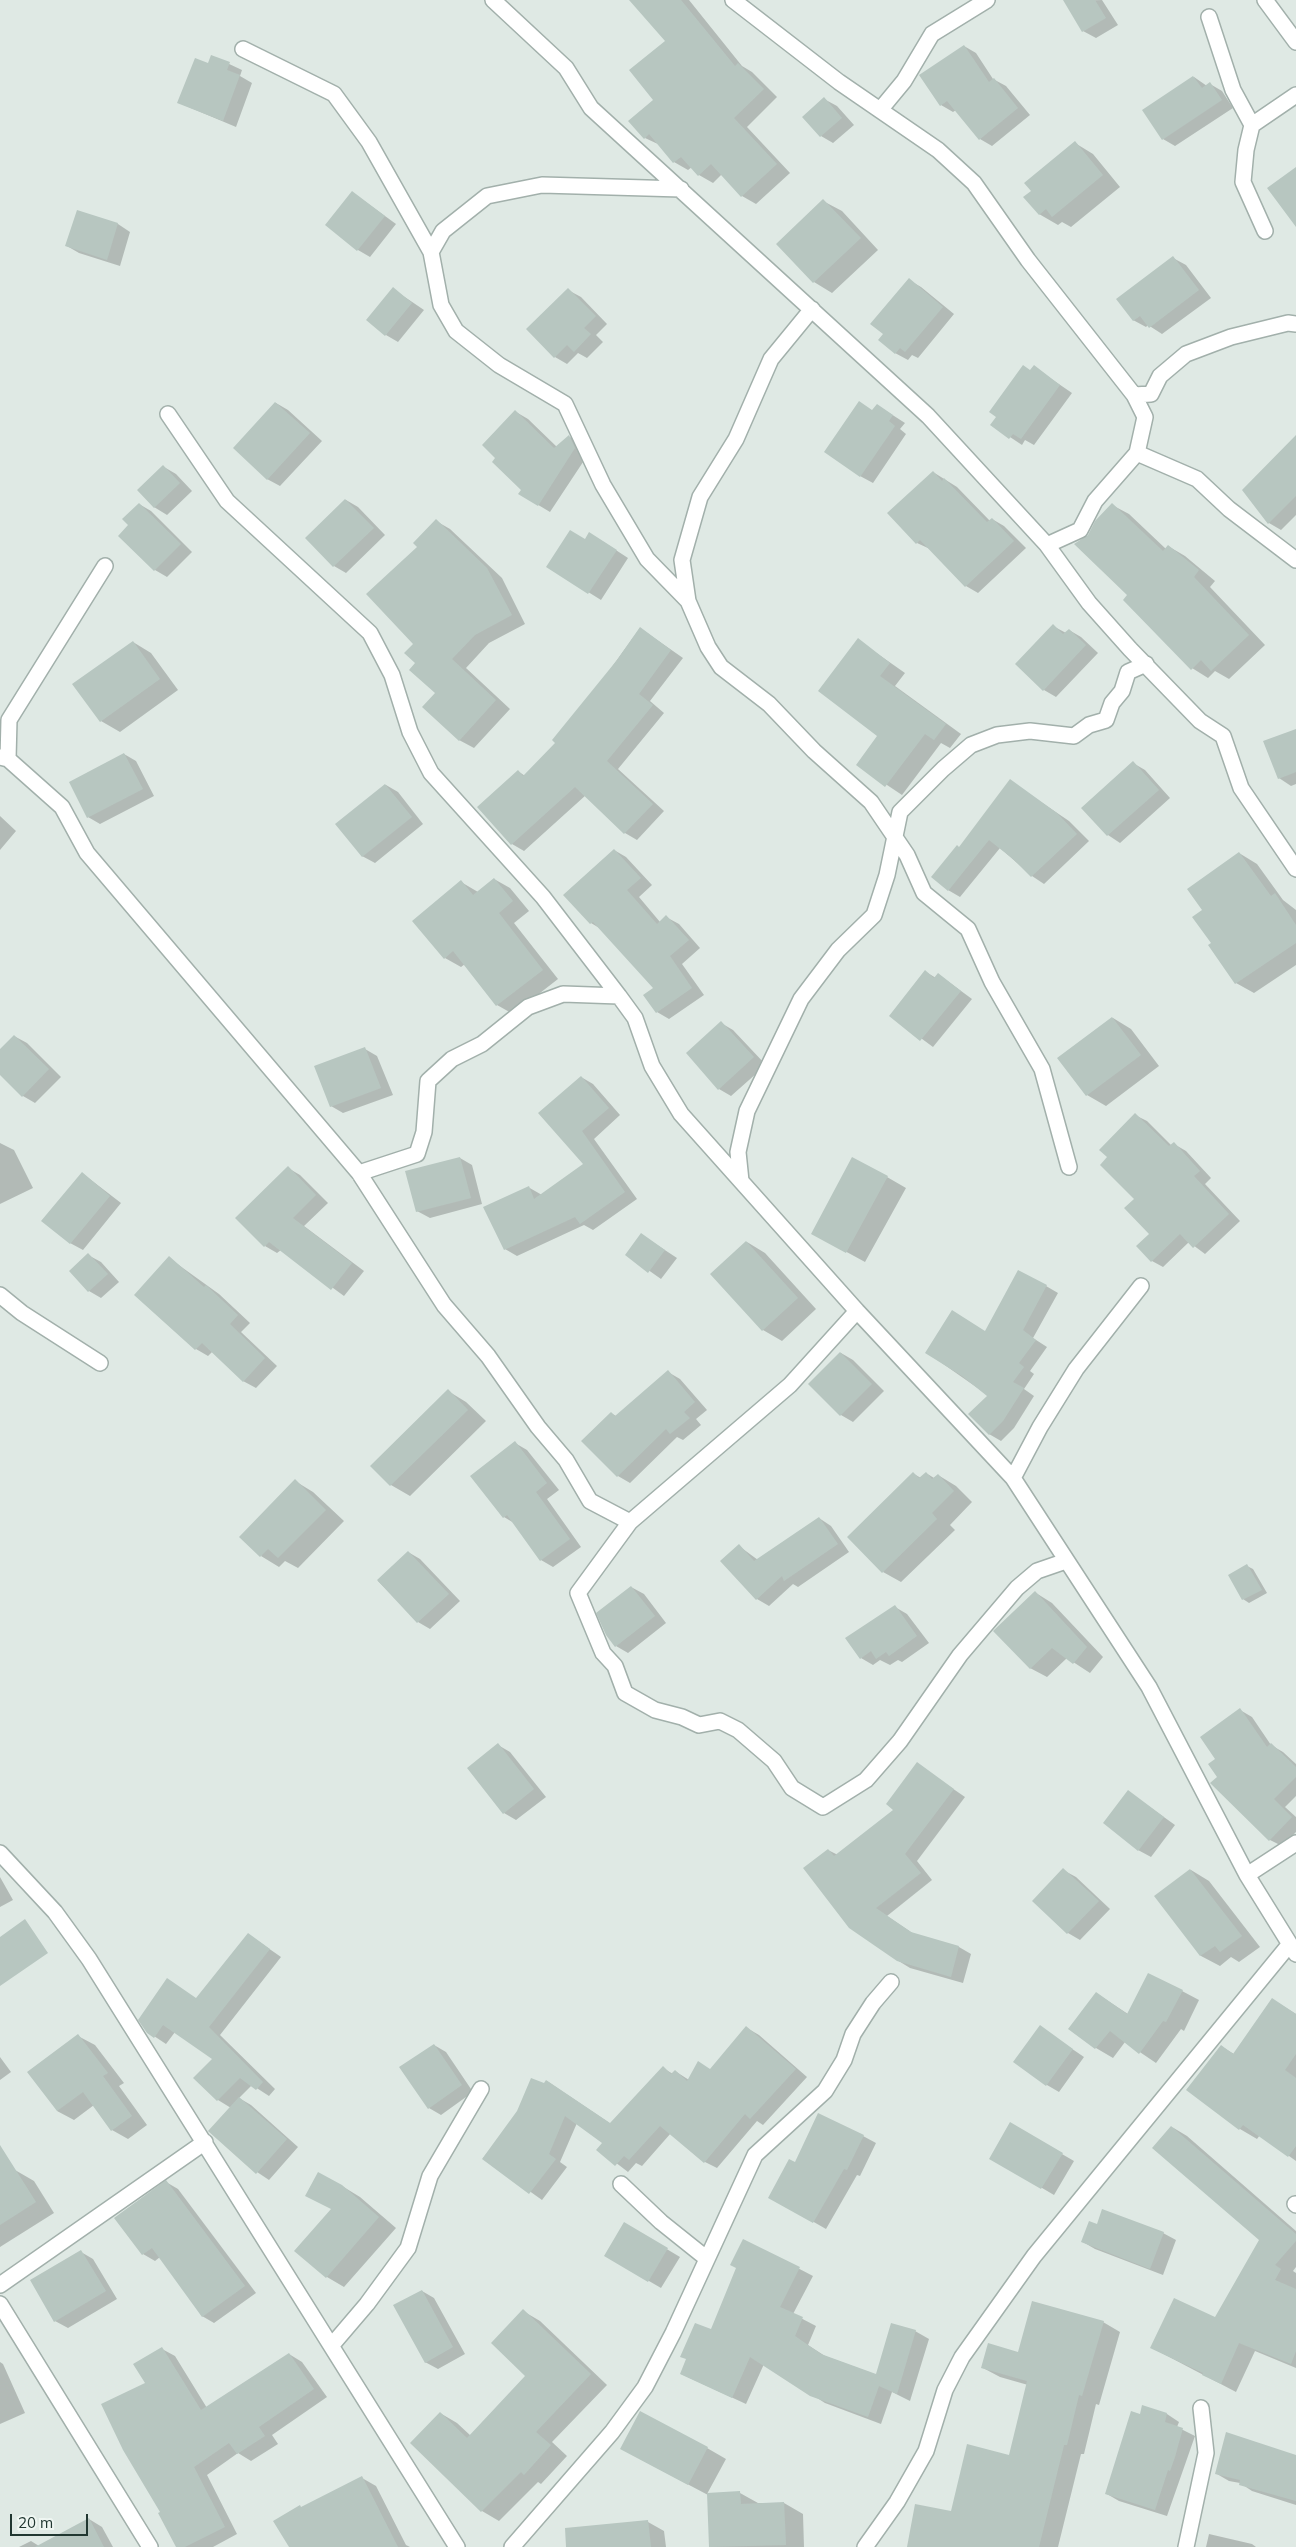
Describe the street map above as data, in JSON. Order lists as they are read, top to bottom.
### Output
{
  "scale_bar": "20 m"
}
